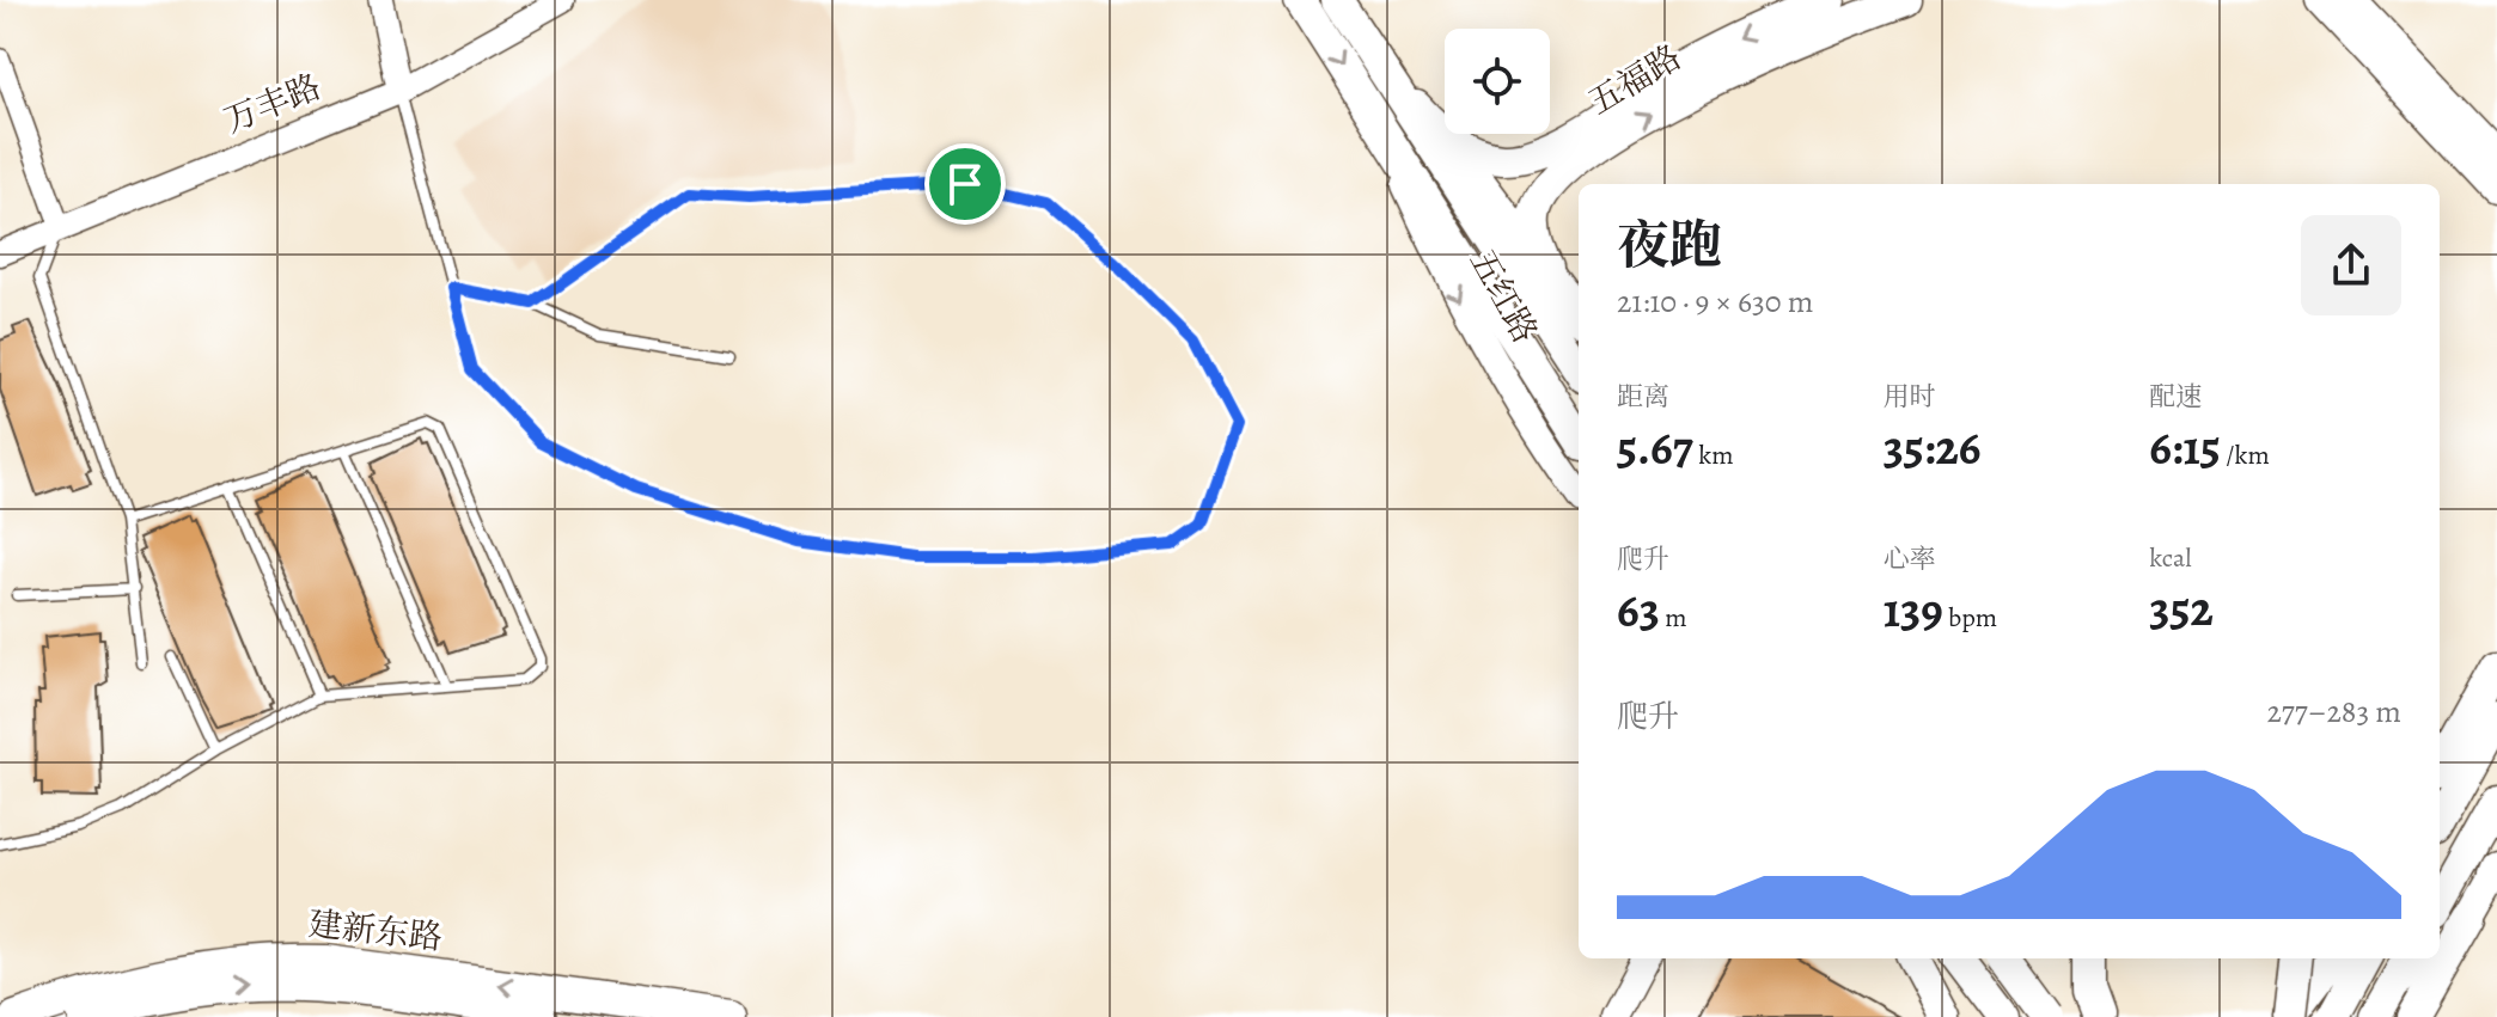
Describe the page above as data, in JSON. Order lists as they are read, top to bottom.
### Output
{
  "streets": {
    "main road": ["五福路", "五红路", "建新东路"],
    "street": ["万丰路"]
  },
  "crossings": [
    ["五福路", "五红路"]
  ],
  "page": {
    "heading": ["夜跑", "21:10 · 9 × 630 m"],
    "stats": [
      ["距离", "5.67 km"],
      ["用时", "35:26"],
      ["配速", "6:15 /km"],
      ["爬升", "63 m"],
      ["心率", "139 bpm"],
      ["kcal", "352"]
    ],
    "chart": ["爬升", "277–283 m"]
  }
}
